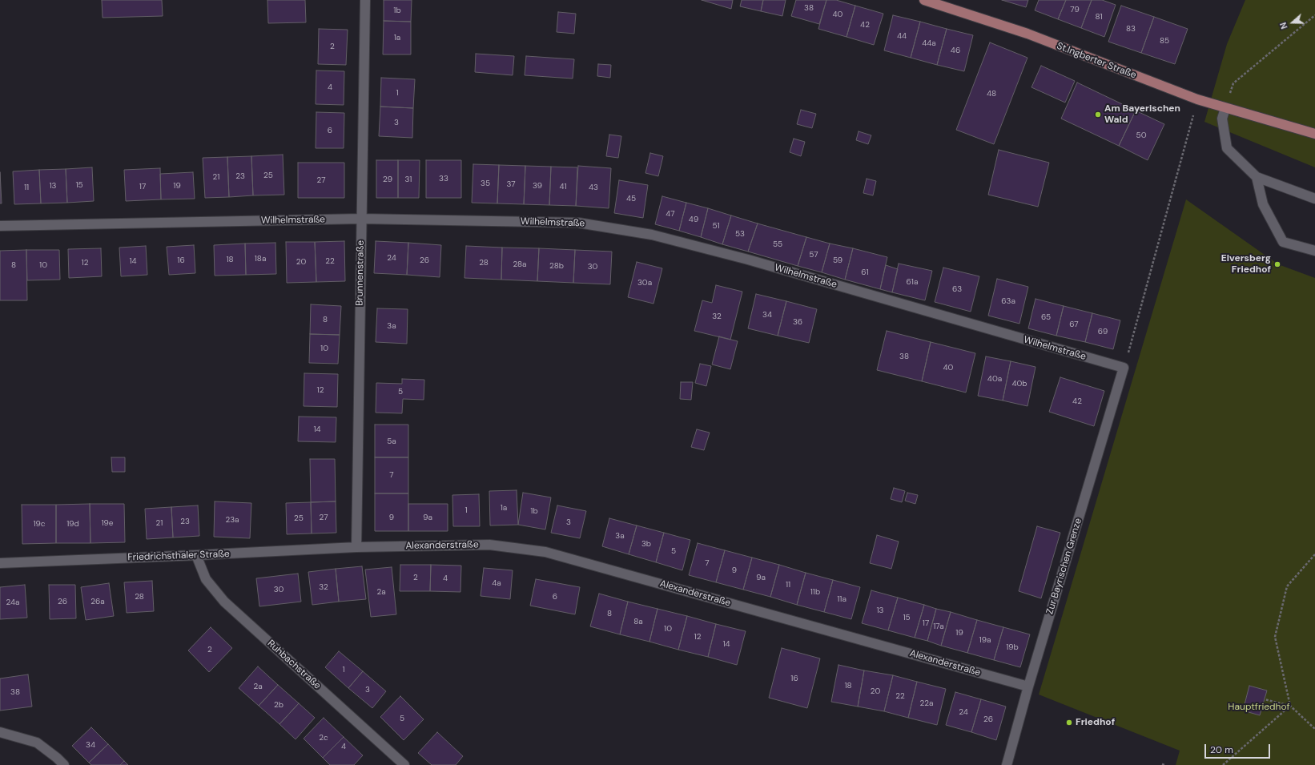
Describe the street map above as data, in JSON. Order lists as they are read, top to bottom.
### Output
{
  "streets": {
    "main road": ["St.Ingberter Straße"],
    "street": [
      "Wilhelmstraße",
      "Brunnenstraße",
      "Alexanderstraße",
      "Friedrichsthaler Straße",
      "Zur Bayrischen Grenze",
      "Ruhbachstraße"
    ]
  },
  "crossings": [
    ["Wilhelmstraße", "Brunnenstraße"],
    ["Wilhelmstraße", "Zur Bayrischen Grenze"],
    ["Brunnenstraße", "Alexanderstraße"],
    ["Brunnenstraße", "Friedrichsthaler Straße"],
    ["Alexanderstraße", "Friedrichsthaler Straße"],
    ["Alexanderstraße", "Zur Bayrischen Grenze"],
    ["Friedrichsthaler Straße", "Ruhbachstraße"]
  ],
  "parks": ["Hauptfriedhof"],
  "places": ["Am Bayerischen Wald", "Elversberg Friedhof", "Friedhof"],
  "house_numbers": [
    "38",
    "79",
    "1b",
    "40",
    "81",
    "42",
    "83",
    "44",
    "1a",
    "85",
    "44a",
    "2",
    "46",
    "4",
    "1",
    "48",
    "3",
    "6",
    "50",
    "25",
    "23",
    "21",
    "33",
    "29",
    "31",
    "27",
    "35",
    "37",
    "15",
    "13",
    "19",
    "39",
    "17",
    "41",
    "11",
    "43",
    "45",
    "47",
    "49",
    "51",
    "53",
    "55",
    "57",
    "24",
    "18a",
    "18",
    "16",
    "26",
    "59",
    "14",
    "22",
    "20",
    "12",
    "28",
    "28a",
    "8",
    "10",
    "28b",
    "30",
    "61",
    "61a",
    "30a",
    "63",
    "63a",
    "34",
    "32",
    "65",
    "8",
    "36",
    "67",
    "3a",
    "69",
    "10",
    "38",
    "40",
    "40a",
    "40b",
    "12",
    "5",
    "42",
    "14",
    "5a",
    "7",
    "1a",
    "1",
    "1b",
    "27",
    "9",
    "9a",
    "25",
    "23a",
    "23",
    "3",
    "19e",
    "21",
    "19c",
    "19d",
    "3a",
    "3b",
    "5",
    "7",
    "9",
    "2",
    "9a",
    "4",
    "4a",
    "11",
    "32",
    "30",
    "2a",
    "11b",
    "28",
    "6",
    "11a",
    "26",
    "26a",
    "24a",
    "13",
    "8",
    "15",
    "8a",
    "17",
    "17a",
    "10",
    "19",
    "12",
    "19a",
    "14",
    "19b",
    "2",
    "1",
    "16",
    "18",
    "2a",
    "3",
    "20",
    "38",
    "22",
    "22a",
    "2b",
    "24",
    "5",
    "26",
    "2c",
    "34",
    "4"
  ],
  "scale_bar": "20 m",
  "north": "left"
}
